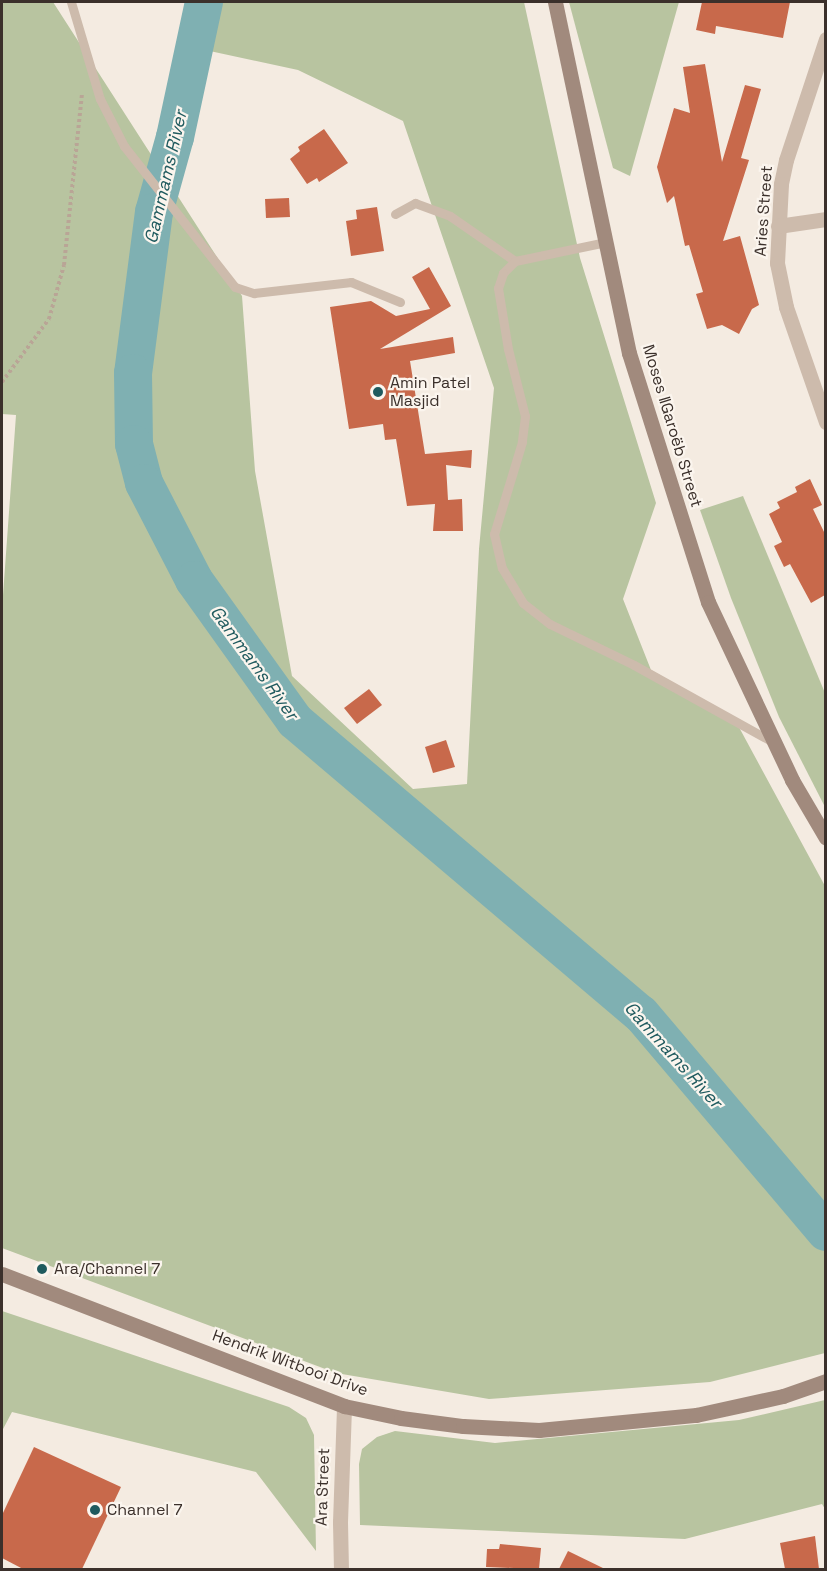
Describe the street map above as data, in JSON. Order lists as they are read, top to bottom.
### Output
{
  "streets": {
    "street": [
      "Aries Street",
      "Moses ǁGaroëb Street",
      "Hendrik Witbooi Drive",
      "Ara Street"
    ]
  },
  "crossings": [
    ["Hendrik Witbooi Drive", "Ara Street"]
  ],
  "water": ["Gammams River"],
  "places": ["Amin Patel Masjid", "Ara/Channel 7", "Channel 7"]
}
